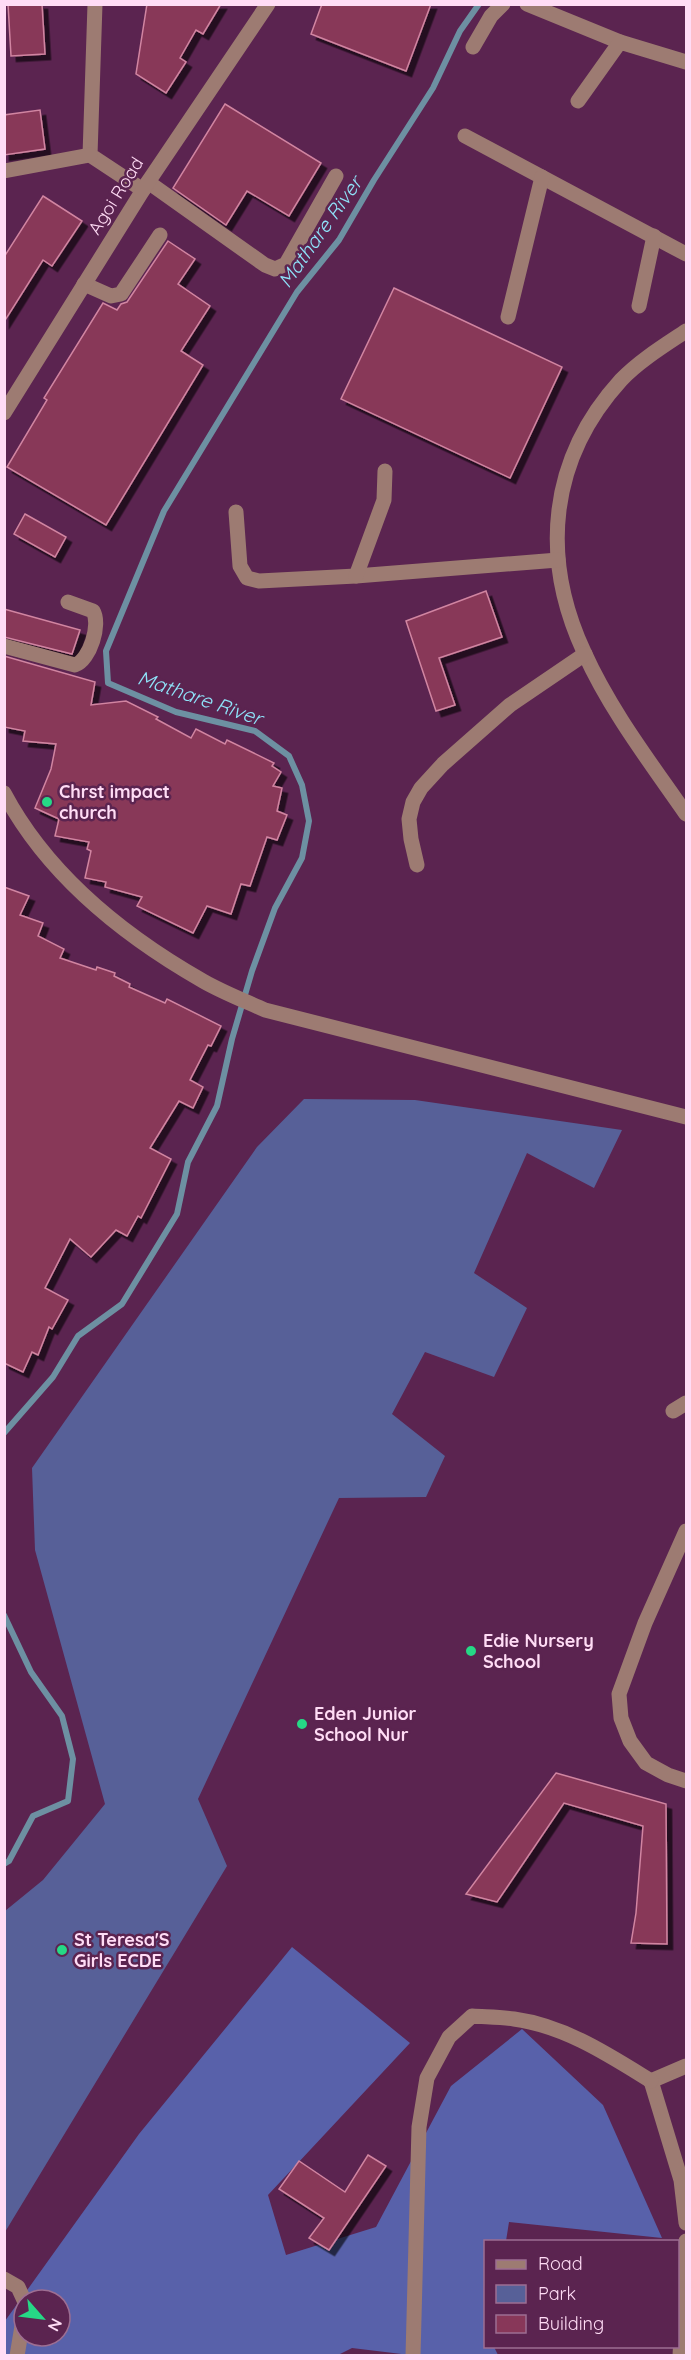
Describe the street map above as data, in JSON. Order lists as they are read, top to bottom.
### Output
{
  "streets": {
    "street": ["Agoi Road"]
  },
  "water": ["Mathare River"],
  "places": [
    "Chrst impact church",
    "Edie Nursery School",
    "Eden Junior School Nur",
    "St Teresa'S Girls ECDE"
  ],
  "legend": ["Road", "Park", "Building"],
  "north": "bottom right"
}
